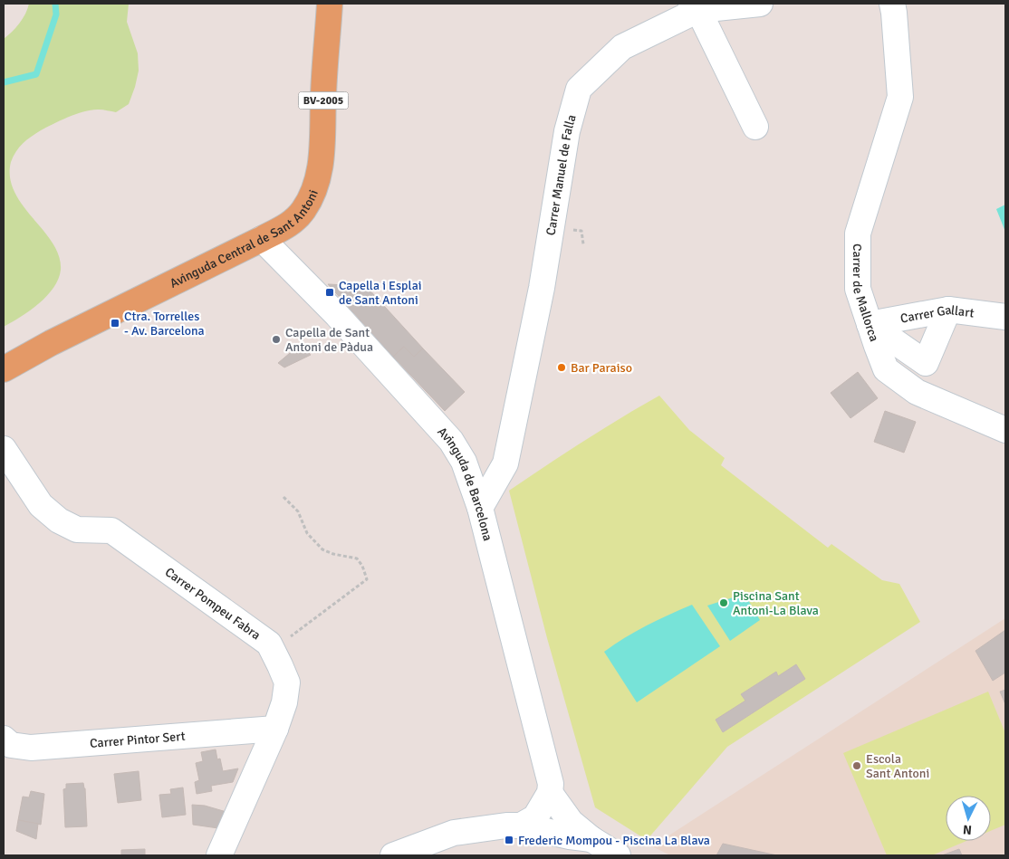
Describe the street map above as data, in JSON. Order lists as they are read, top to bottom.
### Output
{
  "streets": {
    "main road": ["BV-2005", "Avinguda Central de Sant Antoni"],
    "street": [
      "Carrer Manuel de Falla",
      "Carrer de Mallorca",
      "Carrer Gallart",
      "Avinguda de Barcelona",
      "Carrer Pompeu Fabra",
      "Carrer Pintor Sert"
    ]
  },
  "crossings": [
    ["Carrer Manuel de Falla", "Avinguda de Barcelona"],
    ["Avinguda Central de Sant Antoni", "Avinguda de Barcelona"],
    ["Carrer de Mallorca", "Carrer Gallart"],
    ["Carrer Pompeu Fabra", "Carrer Pintor Sert"]
  ],
  "places": {
    "transit": ["Capella i Esplai de Sant Antoni", "Ctra. Torrelles - Av. Barcelona", "Frederic Mompou - Piscina La Blava"],
    "other": [
      "Capella de Sant Antoni de Pàdua",
      "Bar Paraiso",
      "Piscina Sant Antoni-La Blava",
      "Escola Sant Antoni"
    ]
  },
  "north": "bottom"
}
